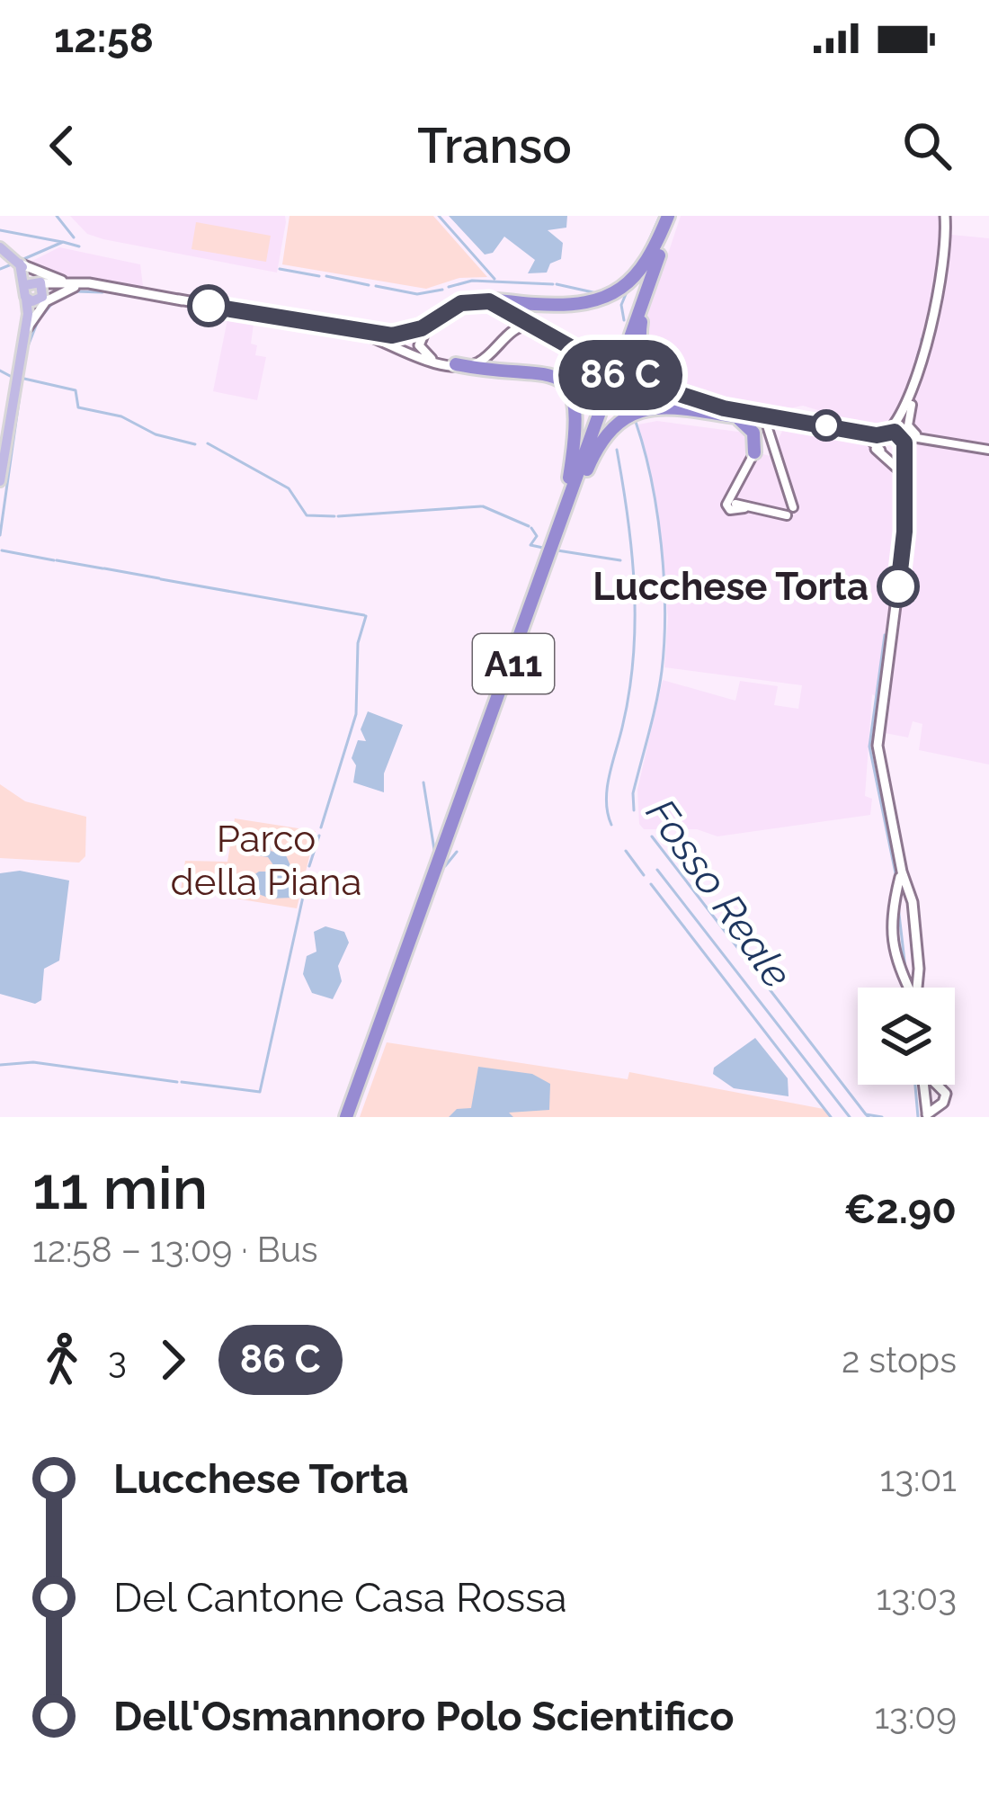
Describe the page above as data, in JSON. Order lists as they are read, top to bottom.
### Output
{
  "streets": {
    "highway": ["A11"]
  },
  "water": ["Fosso Reale"],
  "parks": ["Parco della Piana"],
  "places": ["Lucchese Torta"],
  "page": {
    "status": "12:58",
    "header": "Transo",
    "on_map": "86 C",
    "heading": ["11 min", "12:58 – 13:09 · Bus", "€2.90"],
    "legs": ["3", "86 C", "2 stops"],
    "list": [
      {
        "name": "Lucchese Torta",
        "value": "13:01"
      },
      {
        "name": "Del Cantone Casa Rossa",
        "value": "13:03"
      },
      {
        "name": "Dell'Osmannoro Polo Scientifico",
        "value": "13:09"
      }
    ]
  }
}
